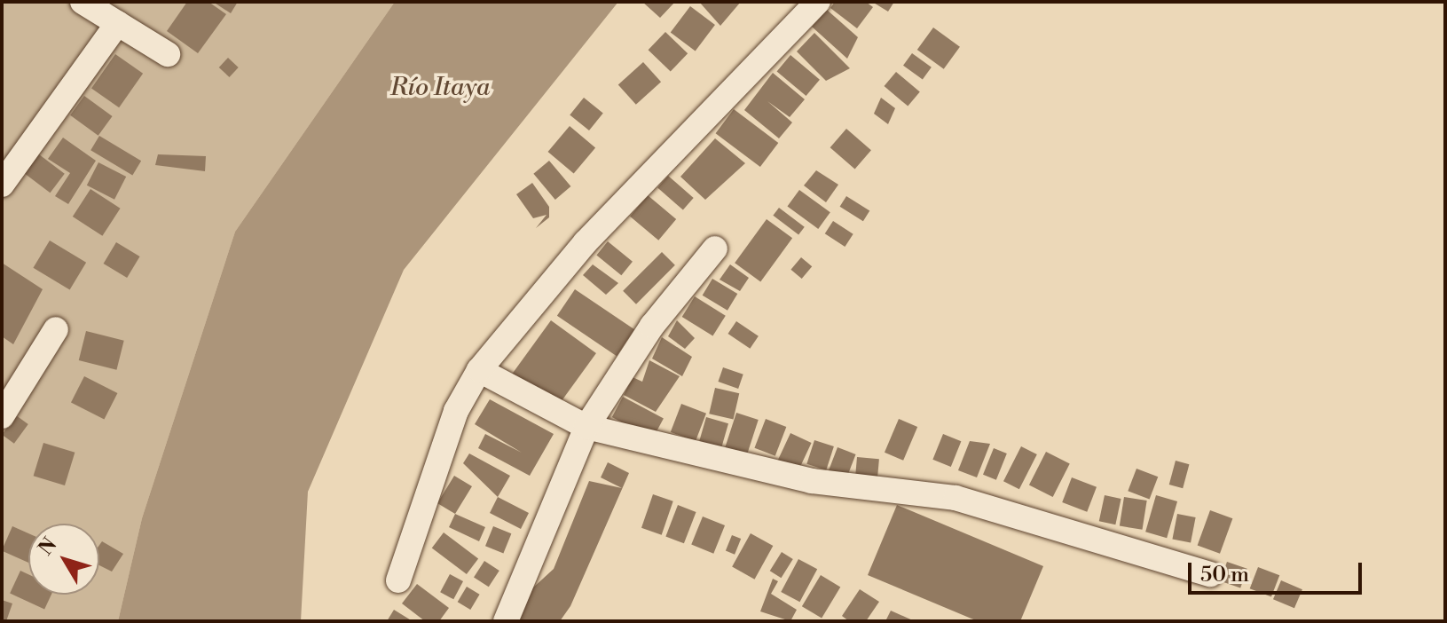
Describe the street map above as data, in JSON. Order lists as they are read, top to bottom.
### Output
{
  "water": ["Río Itaya"],
  "scale_bar": "50 m",
  "north": "top left"
}
